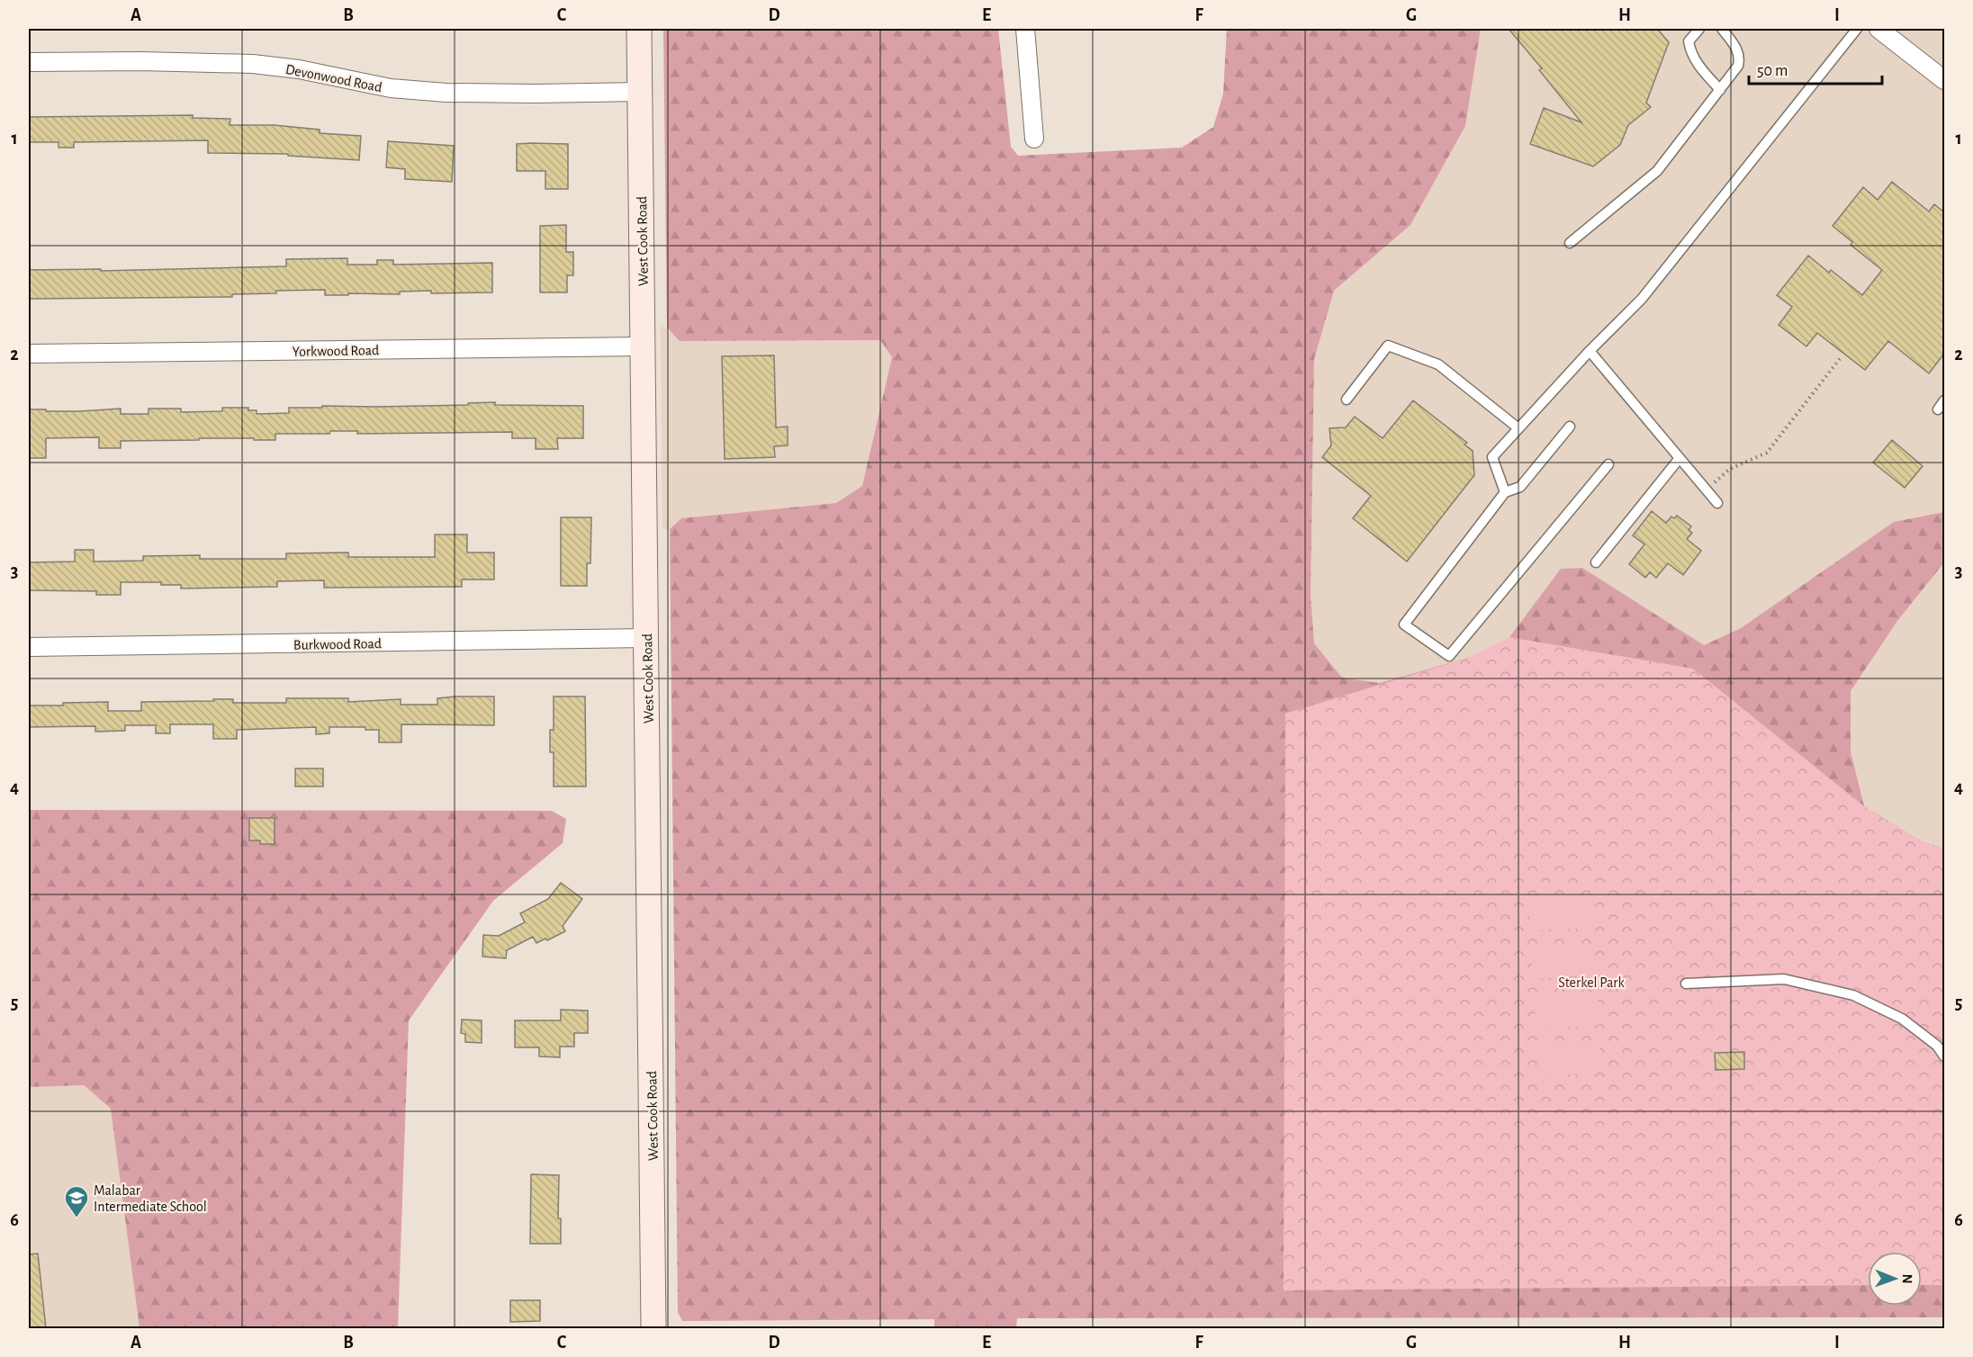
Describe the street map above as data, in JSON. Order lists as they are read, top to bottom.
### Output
{
  "streets": {
    "main road": ["West Cook Road"],
    "street": ["Devonwood Road", "Yorkwood Road", "Burkwood Road"]
  },
  "crossings": [
    ["Devonwood Road", "West Cook Road"],
    ["West Cook Road", "Yorkwood Road"],
    ["West Cook Road", "Burkwood Road"]
  ],
  "parks": ["Sterkel Park"],
  "places": {
    "school or university": ["Malabar Intermediate School"]
  },
  "scale_bar": "50 m",
  "north": "right",
  "grid": {
    "columns": [
      "A",
      "B",
      "C",
      "D",
      "E",
      "F",
      "G",
      "H",
      "I"
    ],
    "rows": [
      "1",
      "2",
      "3",
      "4",
      "5",
      "6"
    ]
  }
}
